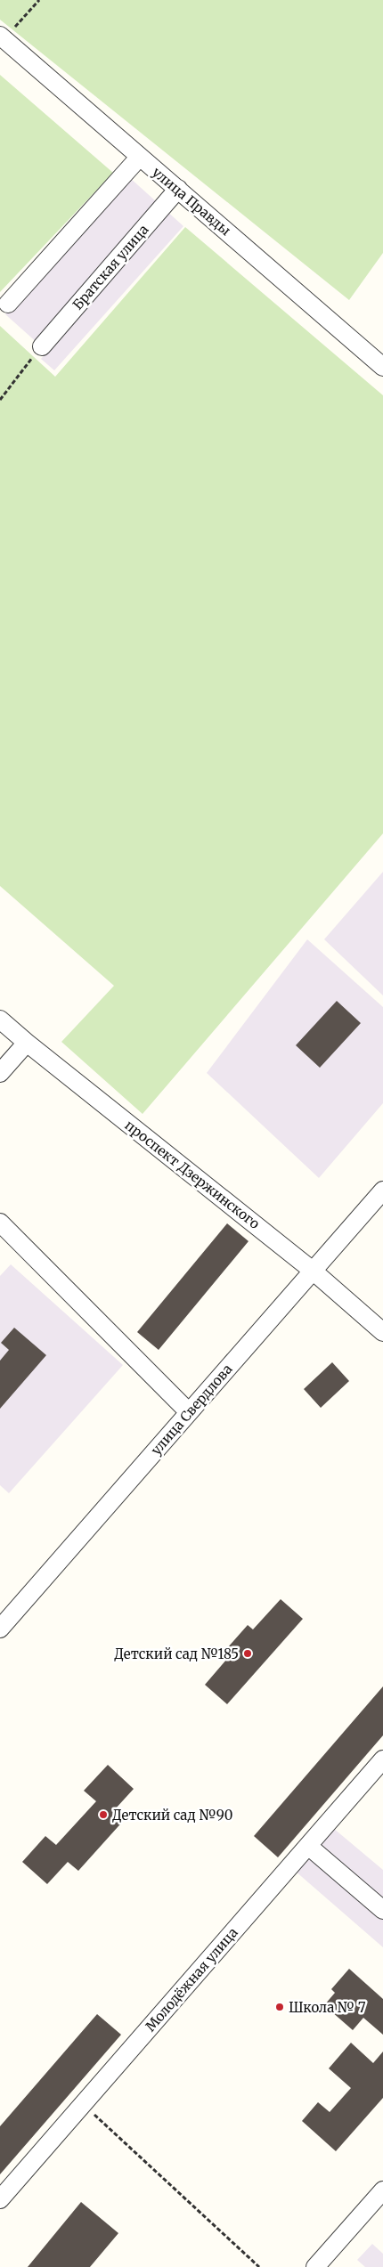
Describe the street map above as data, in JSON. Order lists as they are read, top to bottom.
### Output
{
  "streets": {
    "street": [
      "улица Правды",
      "Братская улица",
      "проспект Дзержинского",
      "улица Свердлова",
      "Молодёжная улица"
    ]
  },
  "crossings": [
    ["улица Правды", "Братская улица"],
    ["проспект Дзержинского", "улица Свердлова"]
  ],
  "places": ["Детский сад №185", "Детский сад №90", "Школа № 7"]
}
